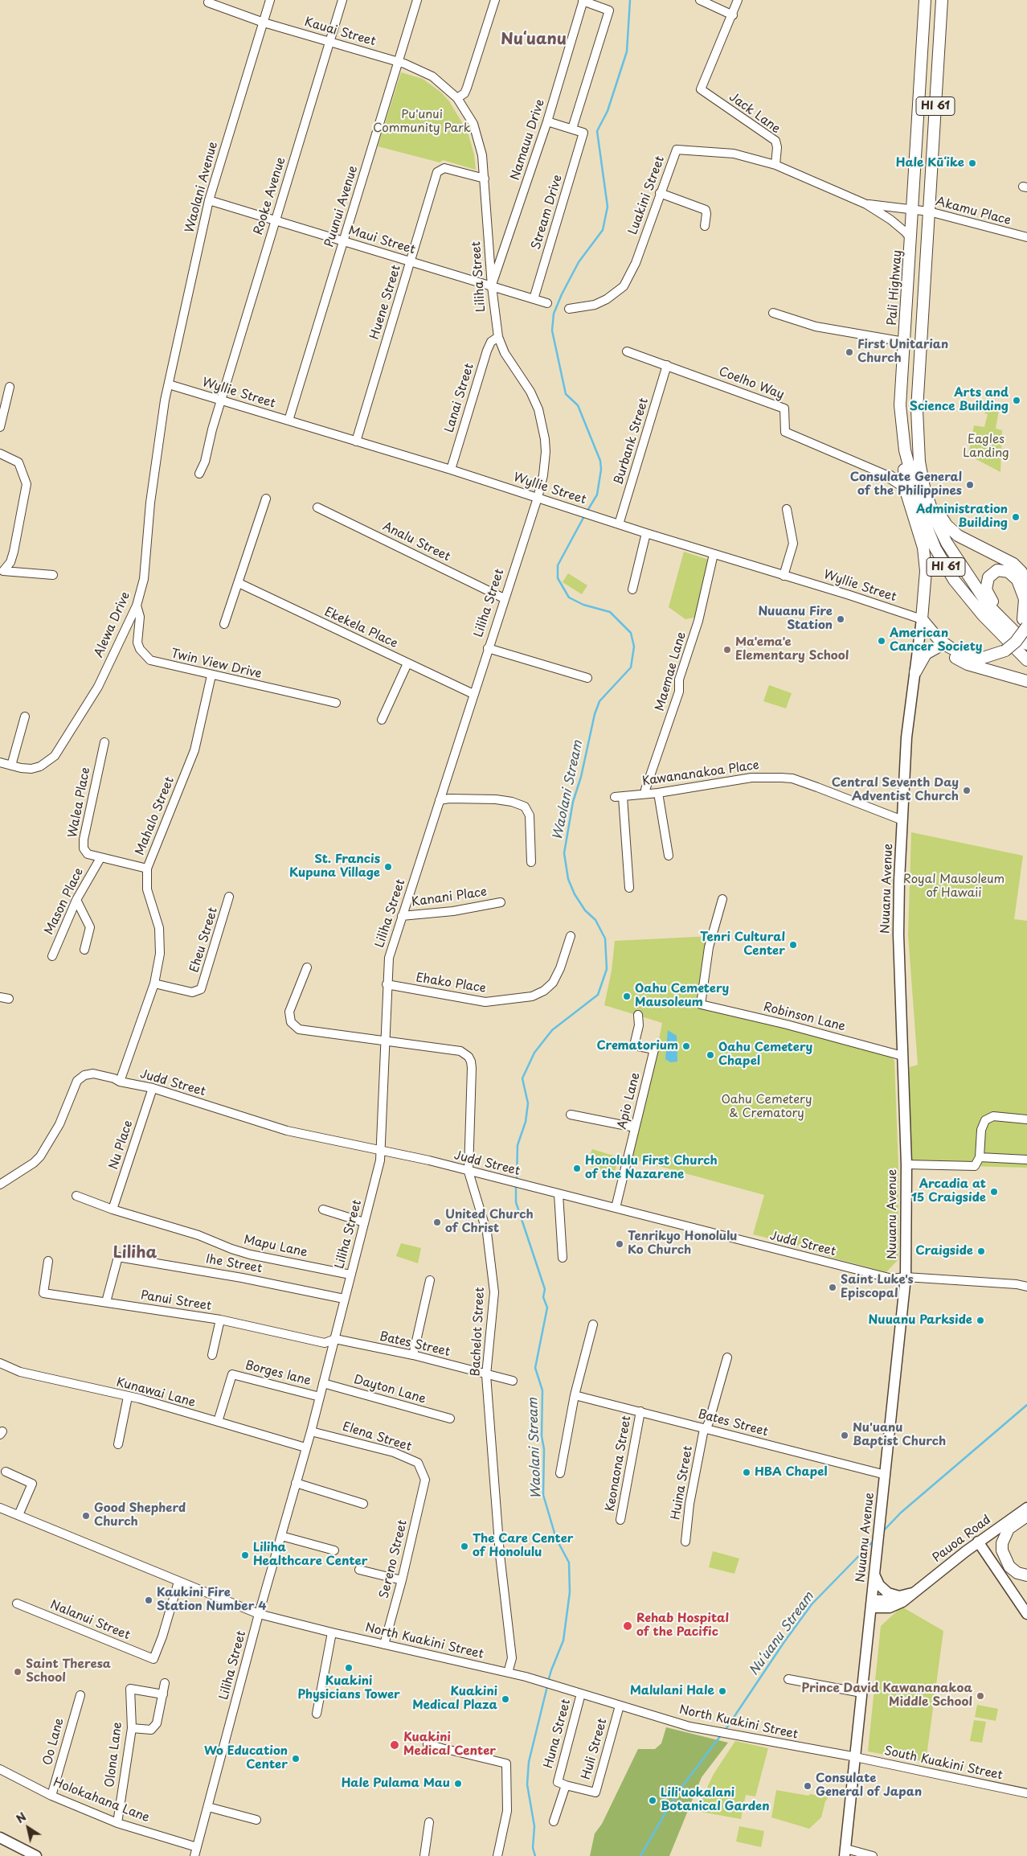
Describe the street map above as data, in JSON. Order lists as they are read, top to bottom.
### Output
{
  "streets": {
    "highway": ["HI 61", "Pali Highway"],
    "main road": ["Nuuanu Avenue", "Pauoa Road"],
    "street": [
      "Kauai Street",
      "Jack Lane",
      "Namauu Drive",
      "Waolani Avenue",
      "Luakini Street",
      "Rooke Avenue",
      "Puunui Avenue",
      "Akamu Place",
      "Stream Drive",
      "Maui Street",
      "Liliha Street",
      "Huene Street",
      "Coelho Way",
      "Wyllie Street",
      "Lanai Street",
      "Burbank Street",
      "Analu Street",
      "Alewa Drive",
      "Ekekela Place",
      "Twin View Drive",
      "Maemae Lane",
      "Kawananakoa Place",
      "Walea Place",
      "Mahalo Street",
      "Kanani Place",
      "Mason Place",
      "Eheu Street",
      "Ehako Place",
      "Robinson Lane",
      "Judd Street",
      "Apio Lane",
      "Nu Place",
      "Mapu Lane",
      "Ihe Street",
      "Panui Street",
      "Bachelot Street",
      "Bates Street",
      "Borges lane",
      "Dayton Lane",
      "Kunawai Lane",
      "Elena Street",
      "Keonaona Street",
      "Huina Street",
      "Sereno Street",
      "Nalanui Street",
      "North Kuakini Street",
      "Huna Street",
      "Oo Lane",
      "Huli Street",
      "Olona Lane",
      "South Kuakini Street",
      "Holokahana Lane"
    ]
  },
  "crossings": [
    ["Kauai Street", "Waolani Avenue"],
    ["Kauai Street", "Rooke Avenue"],
    ["Kauai Street", "Puunui Avenue"],
    ["Kauai Street", "Liliha Street"],
    ["HI 61", "Akamu Place"],
    ["Jack Lane", "Luakini Street"],
    ["Namauu Drive", "Maui Street"],
    ["Namauu Drive", "Liliha Street"],
    ["Waolani Avenue", "Maui Street"],
    ["Waolani Avenue", "Wyllie Street"],
    ["Waolani Avenue", "Alewa Drive"],
    ["Rooke Avenue", "Maui Street"],
    ["Rooke Avenue", "Wyllie Street"],
    ["Puunui Avenue", "Maui Street"],
    ["Puunui Avenue", "Wyllie Street"],
    ["Akamu Place", "Pali Highway"],
    ["Stream Drive", "Maui Street"],
    ["Maui Street", "Liliha Street"],
    ["Maui Street", "Huene Street"],
    ["Liliha Street", "Huene Street"],
    ["Liliha Street", "Wyllie Street"],
    ["Liliha Street", "Lanai Street"],
    ["Liliha Street", "Analu Street"],
    ["Liliha Street", "Ekekela Place"],
    ["Liliha Street", "Kanani Place"],
    ["Liliha Street", "Ehako Place"],
    ["Liliha Street", "Judd Street"],
    ["Liliha Street", "Mapu Lane"],
    ["Liliha Street", "Ihe Street"],
    ["Liliha Street", "Panui Street"],
    ["Liliha Street", "Bachelot Street"],
    ["Liliha Street", "Bates Street"],
    ["Liliha Street", "Borges lane"],
    ["Liliha Street", "Dayton Lane"],
    ["Liliha Street", "Kunawai Lane"],
    ["Liliha Street", "Elena Street"],
    ["Liliha Street", "North Kuakini Street"],
    ["Liliha Street", "Holokahana Lane"],
    ["Huene Street", "Wyllie Street"],
    ["Coelho Way", "Burbank Street"],
    ["Wyllie Street", "Lanai Street"],
    ["Wyllie Street", "Burbank Street"],
    ["Wyllie Street", "Alewa Drive"],
    ["Wyllie Street", "Maemae Lane"],
    ["Wyllie Street", "Nuuanu Avenue"],
    ["Alewa Drive", "Twin View Drive"],
    ["Twin View Drive", "Mahalo Street"],
    ["Maemae Lane", "Kawananakoa Place"],
    ["Kawananakoa Place", "Nuuanu Avenue"],
    ["Walea Place", "Mahalo Street"],
    ["Walea Place", "Mason Place"],
    ["Mahalo Street", "Eheu Street"],
    ["Mahalo Street", "Judd Street"],
    ["Nuuanu Avenue", "Robinson Lane"],
    ["Nuuanu Avenue", "Judd Street"],
    ["Nuuanu Avenue", "Bates Street"],
    ["Nuuanu Avenue", "Pauoa Road"],
    ["Nuuanu Avenue", "North Kuakini Street"],
    ["Nuuanu Avenue", "South Kuakini Street"],
    ["Judd Street", "Apio Lane"],
    ["Judd Street", "Nu Place"],
    ["Judd Street", "Bachelot Street"],
    ["Nu Place", "Mapu Lane"],
    ["Ihe Street", "Panui Street"],
    ["Panui Street", "Bates Street"],
    ["Bachelot Street", "Bates Street"],
    ["Bachelot Street", "North Kuakini Street"],
    ["Bates Street", "Keonaona Street"],
    ["Bates Street", "Huina Street"],
    ["Borges lane", "Kunawai Lane"],
    ["Elena Street", "Sereno Street"],
    ["Sereno Street", "North Kuakini Street"],
    ["Nalanui Street", "North Kuakini Street"],
    ["North Kuakini Street", "Huna Street"],
    ["North Kuakini Street", "Huli Street"],
    ["North Kuakini Street", "South Kuakini Street"],
    ["Huna Street", "Huli Street"],
    ["Oo Lane", "Holokahana Lane"],
    ["Olona Lane", "Holokahana Lane"]
  ],
  "districts": ["Nuʻuanu", "Liliha"],
  "water": ["Waolani Stream", "Nuʻuanu Stream"],
  "parks": [
    "Pu'unui Community Park",
    "Eagles Landing",
    "Royal Mausoleum of Hawaii",
    "Oahu Cemetery & Crematory"
  ],
  "places": [
    "Hale Kūʻike",
    "First Unitarian Church",
    "Arts and Science Building",
    "Consulate General of the Philippines",
    "Administration Building",
    "Nuuanu Fire Station",
    "American Cancer Society",
    "Ma'ema'e Elementary School",
    "Central Seventh Day Adventist Church",
    "St. Francis Kupuna Village",
    "Tenri Cultural Center",
    "Oahu Cemetery Mausoleum",
    "Crematorium",
    "Oahu Cemetery Chapel",
    "Honolulu First Church of the Nazarene",
    "Arcadia at 15 Craigside",
    "United Church of Christ",
    "Tenrikyo Honolulu Ko Church",
    "Craigside",
    "Saint Luke's Episcopal",
    "Nuuanu Parkside",
    "Nu'uanu Baptist Church",
    "HBA Chapel",
    "Good Shepherd Church",
    "The Care Center of Honolulu",
    "Liliha Healthcare Center",
    "Kaukini Fire Station Number 4",
    "Rehab Hospital of the Pacific",
    "Kuakini Physicians Tower",
    "Saint Theresa School",
    "Malulani Hale",
    "Prince David Kawananakoa Middle School",
    "Kuakini Medical Plaza",
    "Kuakini Medical Center",
    "Wo Education Center",
    "Hale Pulama Mau",
    "Consulate General of Japan",
    "Lili'uokalani Botanical Garden"
  ],
  "north": "top left"
}
